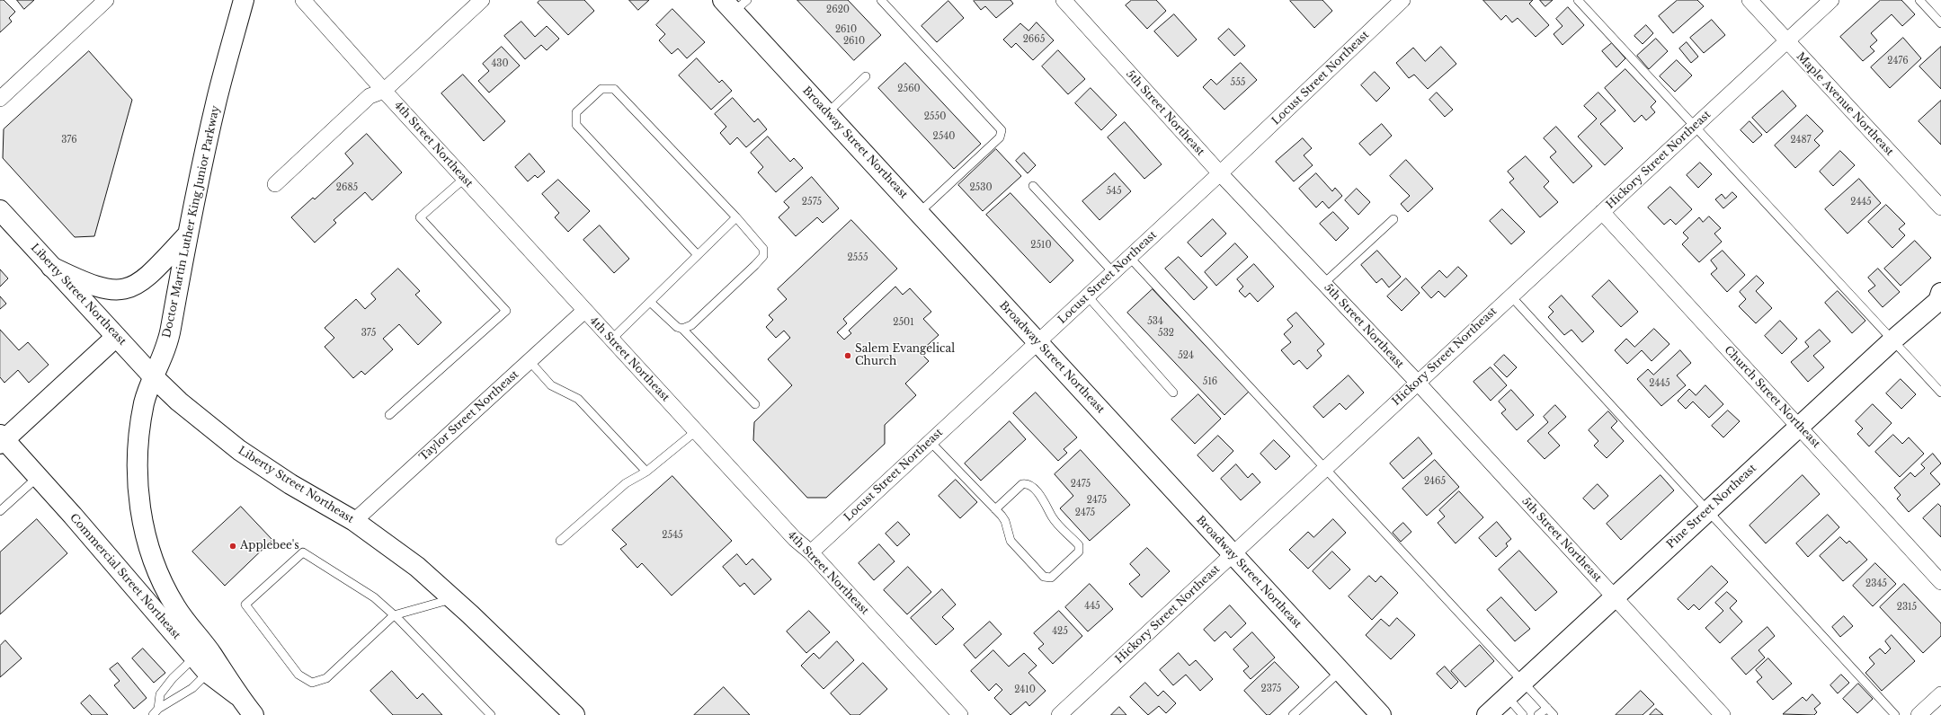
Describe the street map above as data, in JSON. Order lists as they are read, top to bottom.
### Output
{
  "streets": {
    "main road": [
      "Broadway Street Northeast",
      "Doctor Martin Luther King Junior Parkway",
      "Liberty Street Northeast",
      "Pine Street Northeast",
      "Commercial Street Northeast"
    ],
    "street": [
      "Locust Street Northeast",
      "Maple Avenue Northeast",
      "5th Street Northeast",
      "4th Street Northeast",
      "Hickory Street Northeast",
      "Church Street Northeast",
      "Taylor Street Northeast"
    ]
  },
  "crossings": [
    ["Locust Street Northeast", "5th Street Northeast"],
    ["Locust Street Northeast", "Broadway Street Northeast"],
    ["Locust Street Northeast", "4th Street Northeast"],
    ["Maple Avenue Northeast", "Hickory Street Northeast"],
    ["5th Street Northeast", "Hickory Street Northeast"],
    ["5th Street Northeast", "Pine Street Northeast"],
    ["Broadway Street Northeast", "Hickory Street Northeast"],
    ["4th Street Northeast", "Taylor Street Northeast"],
    ["Hickory Street Northeast", "Church Street Northeast"],
    ["Doctor Martin Luther King Junior Parkway", "Liberty Street Northeast"],
    ["Doctor Martin Luther King Junior Parkway", "Commercial Street Northeast"],
    ["Liberty Street Northeast", "Taylor Street Northeast"],
    ["Church Street Northeast", "Pine Street Northeast"]
  ],
  "places": ["Salem Evangelical Church", "Applebee's"],
  "house_numbers": [
    "2620",
    "2610",
    "2665",
    "2610",
    "2476",
    "430",
    "555",
    "2560",
    "2550",
    "2540",
    "376",
    "2487",
    "2685",
    "2530",
    "545",
    "2575",
    "2445",
    "2510",
    "2555",
    "534",
    "2501",
    "375",
    "532",
    "524",
    "516",
    "2445",
    "2465",
    "2475",
    "2475",
    "2475",
    "2545",
    "2345",
    "445",
    "2315",
    "425",
    "2375",
    "2410"
  ]
}
